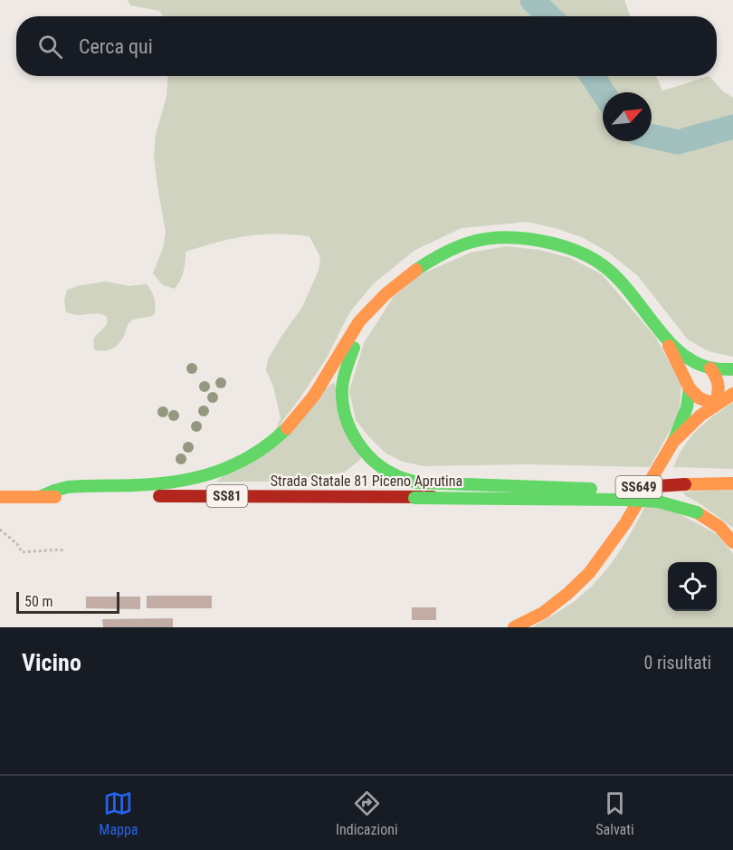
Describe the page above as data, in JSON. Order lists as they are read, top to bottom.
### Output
{
  "streets": {
    "main road": ["Strada Statale 81 Piceno Aprutina", "SS649", "SS81"]
  },
  "scale_bar": "50 m",
  "north": "top right",
  "page": {
    "search": "Cerca qui",
    "scale": "50 m",
    "heading": ["Vicino", "0 risultati"],
    "nav": ["Mappa", "Indicazioni", "Salvati"]
  }
}
